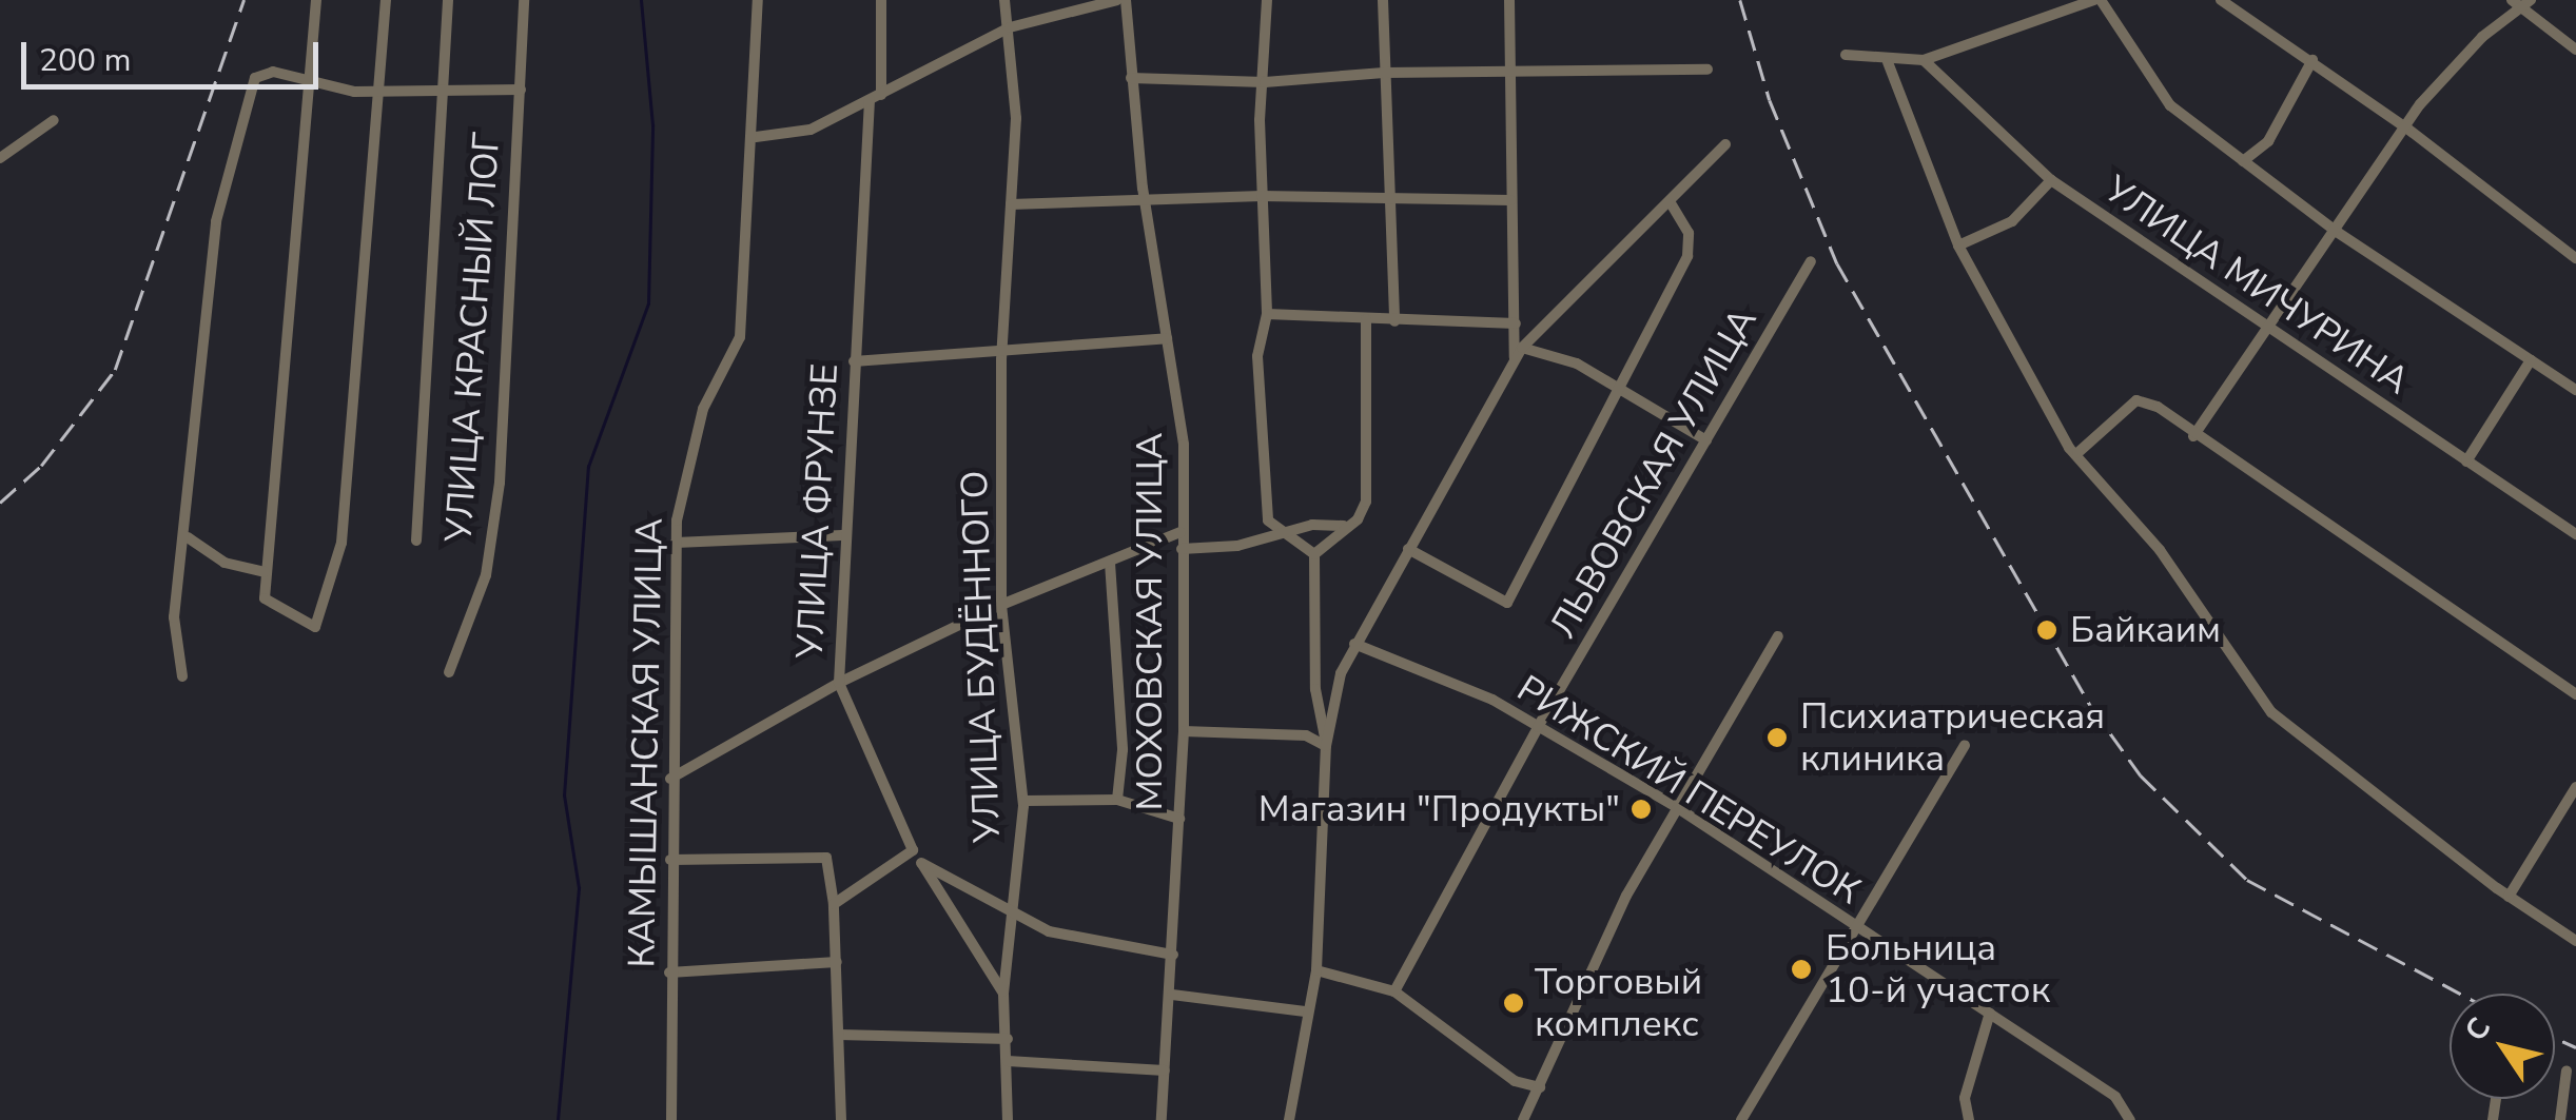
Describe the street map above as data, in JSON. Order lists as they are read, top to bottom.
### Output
{
  "streets": {
    "street": [
      "УЛИЦА МИЧУРИНА",
      "УЛИЦА КРАСНЫЙ ЛОГ",
      "ЛЬВОВСКАЯ УЛИЦА",
      "УЛИЦА ФРУНЗЕ",
      "МОХОВСКАЯ УЛИЦА",
      "УЛИЦА БУДЁННОГО",
      "КАМЫШАНСКАЯ УЛИЦА",
      "РИЖСКИЙ ПЕРЕУЛОК"
    ]
  },
  "crossings": [
    ["ЛЬВОВСКАЯ УЛИЦА", "РИЖСКИЙ ПЕРЕУЛОК"],
    ["УЛИЦА ФРУНЗЕ", "УЛИЦА БУДЁННОГО"]
  ],
  "places": [
    "Байкаим",
    "Психиатрическая клиника",
    "Магазин \"Продукты\"",
    "Больница 10-й участок",
    "Торговый комплекс"
  ],
  "scale_bar": "200 m",
  "north": "top left"
}
